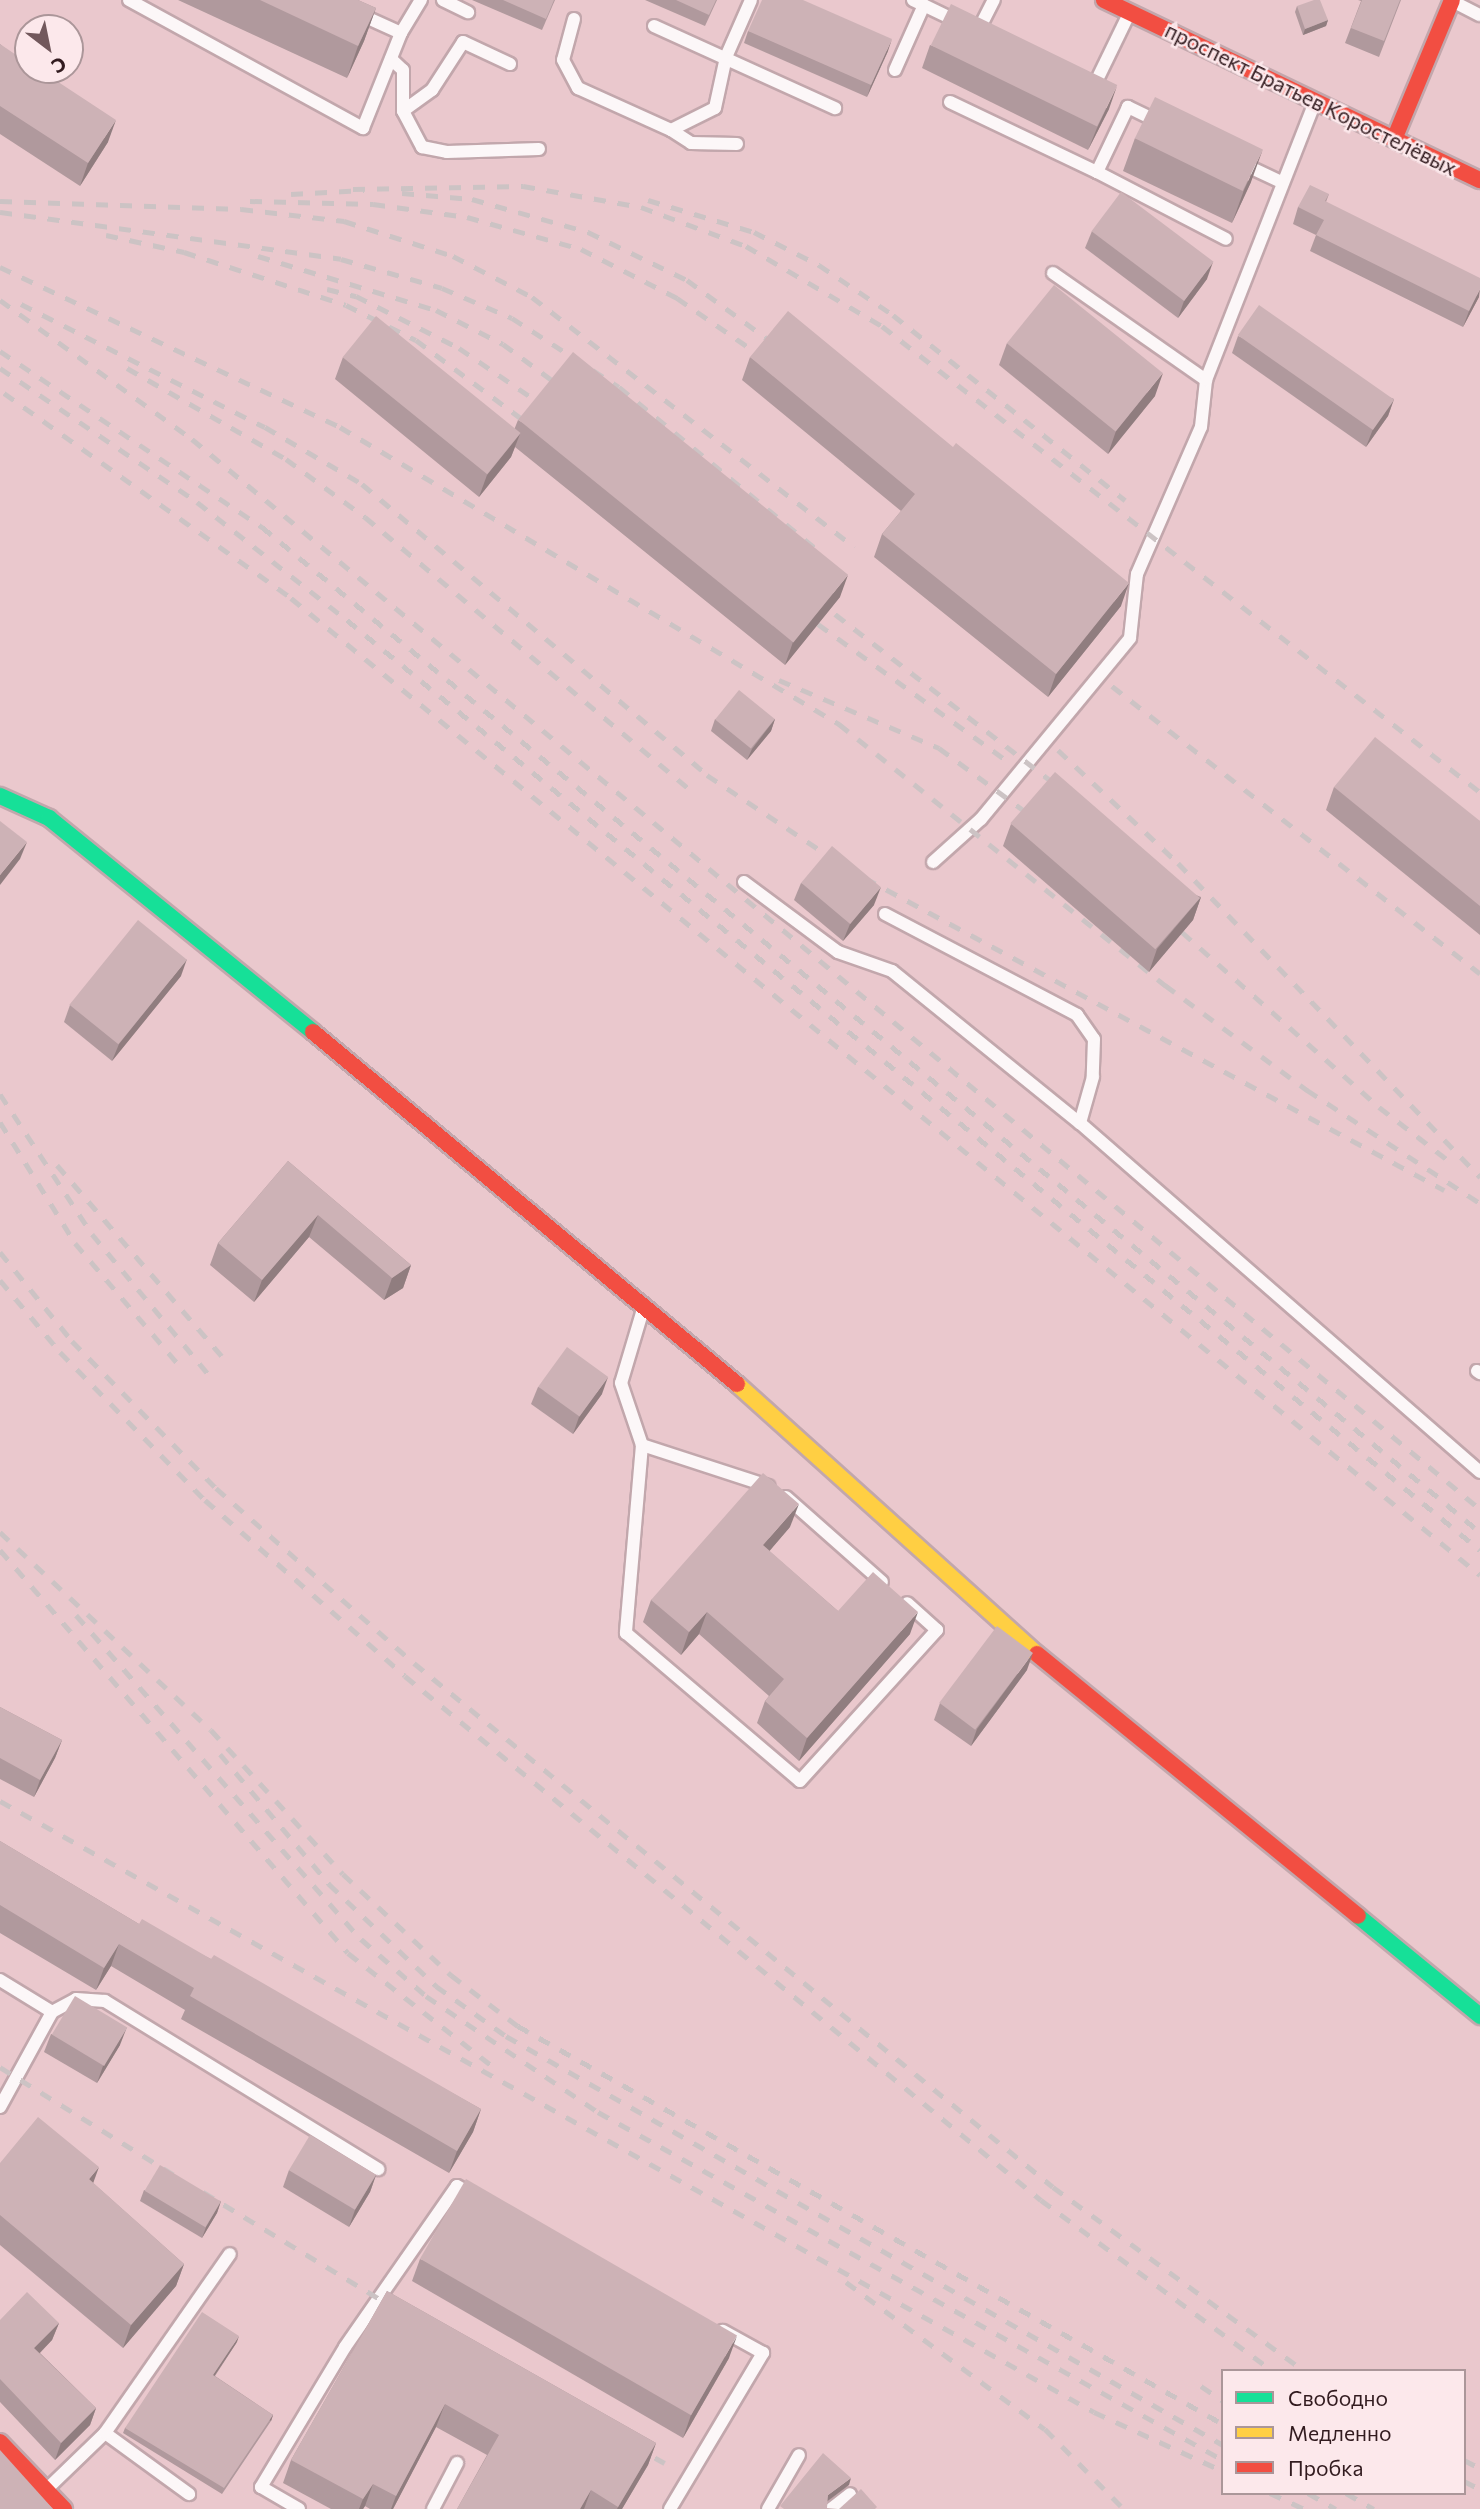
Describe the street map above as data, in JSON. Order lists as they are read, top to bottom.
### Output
{
  "streets": {
    "street": ["проспект Братьев Коростелёвых"]
  },
  "legend": ["Свободно", "Медленно", "Пробка"],
  "north": "bottom right"
}
